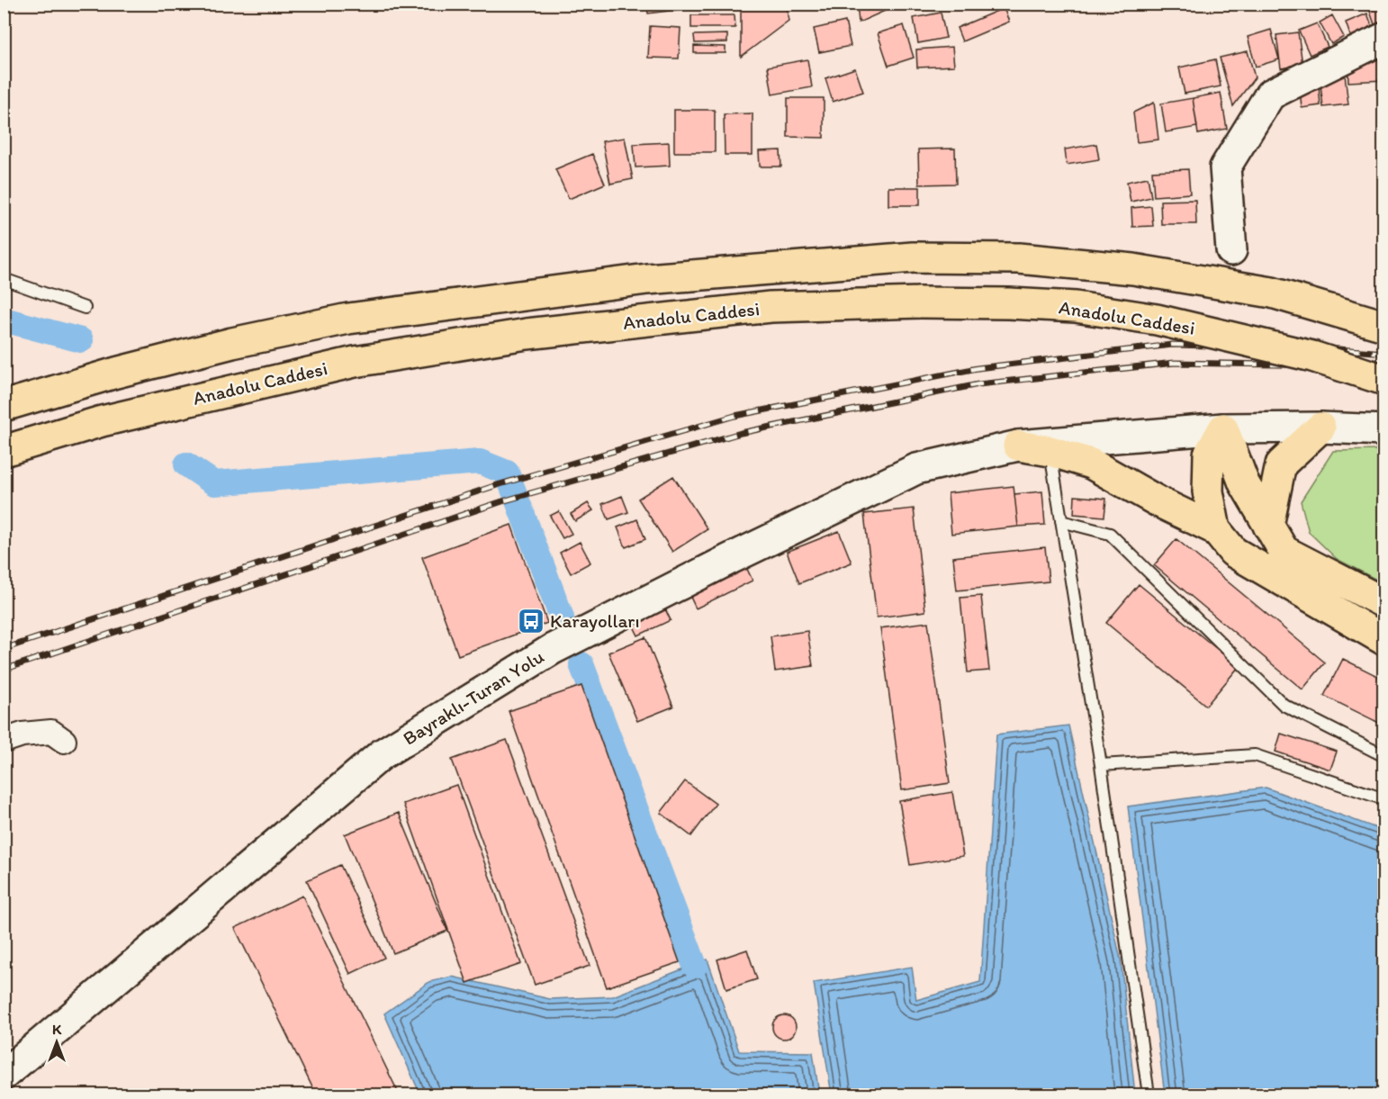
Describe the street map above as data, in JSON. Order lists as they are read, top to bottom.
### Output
{
  "streets": {
    "highway": ["Anadolu Caddesi"],
    "street": ["Bayraklı-Turan Yolu"]
  },
  "places": {
    "bus stop": ["Karayolları"]
  },
  "north": "top"
}
